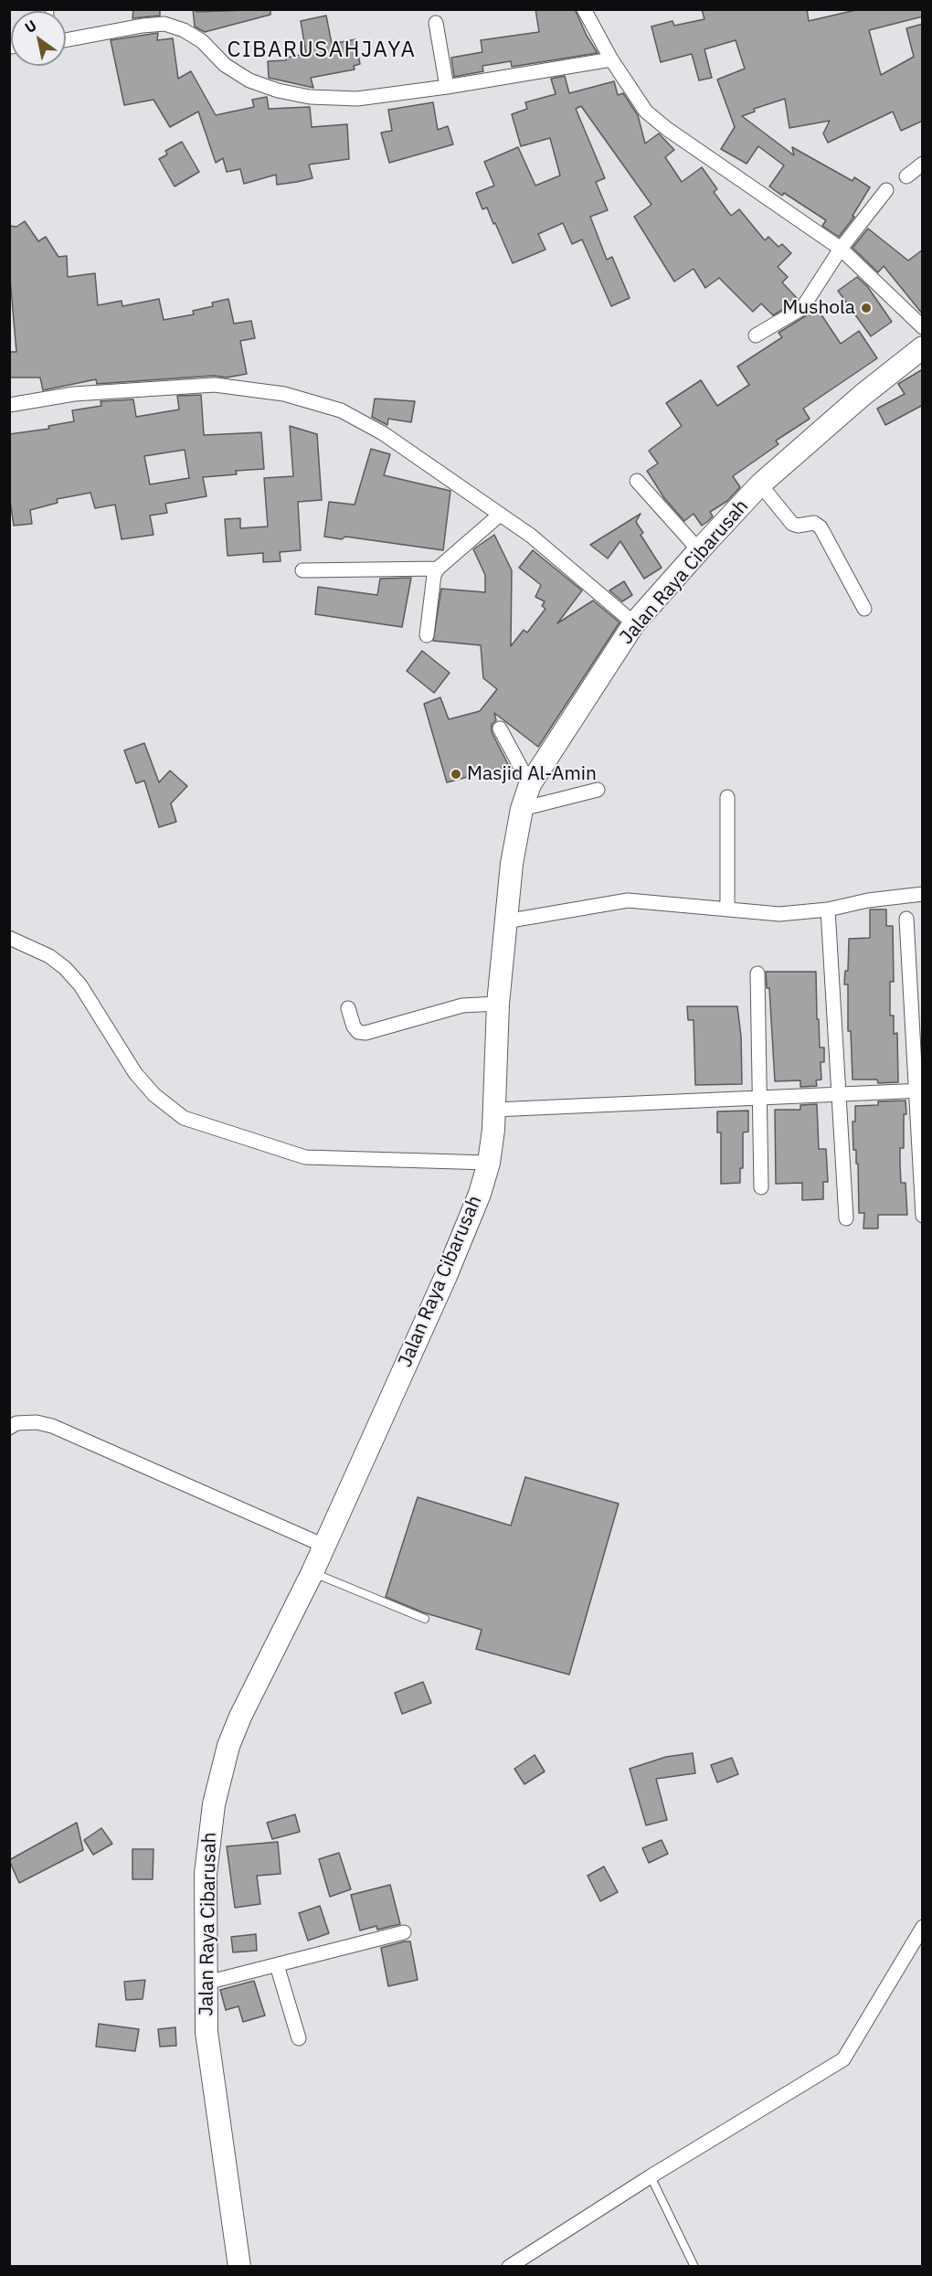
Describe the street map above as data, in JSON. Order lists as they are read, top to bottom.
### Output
{
  "streets": {
    "main road": ["Jalan Raya Cibarusah"]
  },
  "districts": ["CIBARUSAHJAYA"],
  "places": ["Mushola", "Masjid Al-Amin"],
  "north": "top left"
}
